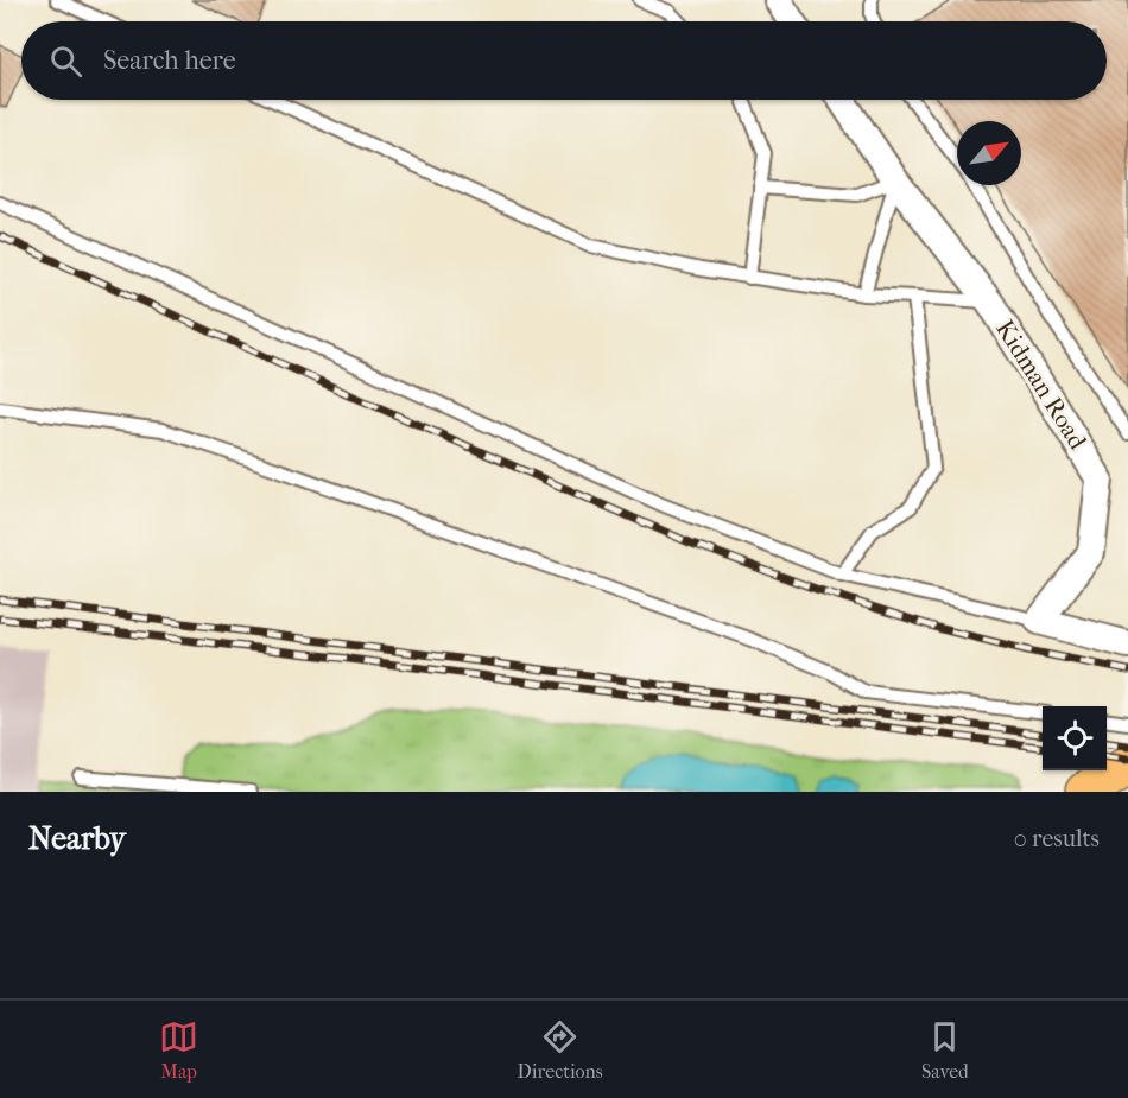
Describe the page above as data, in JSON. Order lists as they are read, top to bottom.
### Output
{
  "streets": {
    "street": ["Kidman Road"]
  },
  "north": "top right",
  "page": {
    "search": "Search here",
    "heading": ["Nearby", "0 results"],
    "nav": ["Map", "Directions", "Saved"]
  }
}
